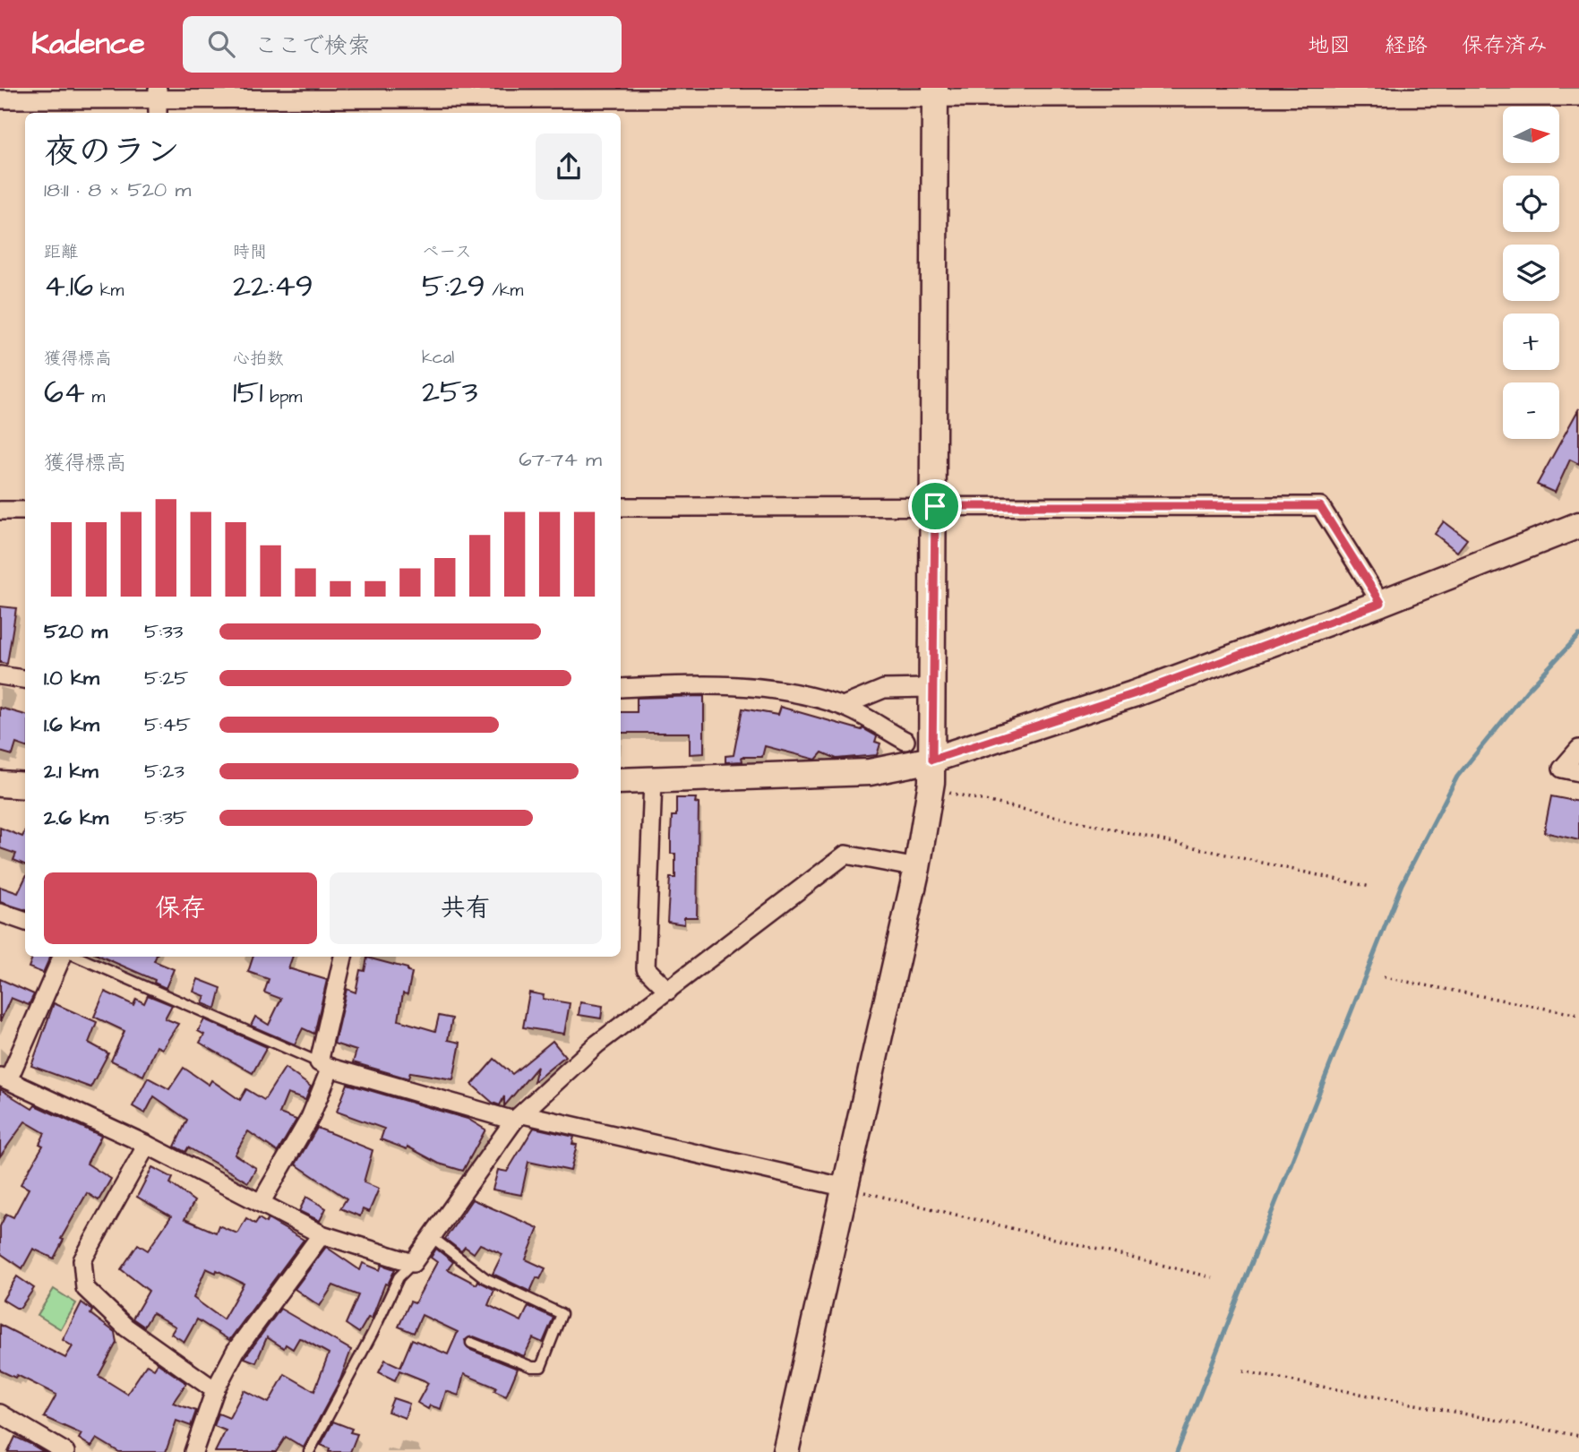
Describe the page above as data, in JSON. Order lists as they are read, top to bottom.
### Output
{
  "north": "right",
  "page": {
    "header": "Kadence",
    "search": "ここで検索",
    "nav": ["地図", "経路", "保存済み"],
    "map_buttons": ["+", "−"],
    "heading": ["夜のラン", "18:11 · 8 × 520 m"],
    "stats": [
      ["距離", "4.16 km"],
      ["時間", "22:49"],
      ["ペース", "5:29 /km"],
      ["獲得標高", "64 m"],
      ["心拍数", "151 bpm"],
      ["kcal", "253"]
    ],
    "chart": ["獲得標高", "67–74 m"],
    "list": [
      {
        "name": "520 m",
        "note": "5:33"
      },
      {
        "name": "1.0 km",
        "note": "5:25"
      },
      {
        "name": "1.6 km",
        "note": "5:45"
      },
      {
        "name": "2.1 km",
        "note": "5:23"
      },
      {
        "name": "2.6 km",
        "note": "5:35"
      }
    ],
    "buttons": ["保存", "共有"]
  }
}
